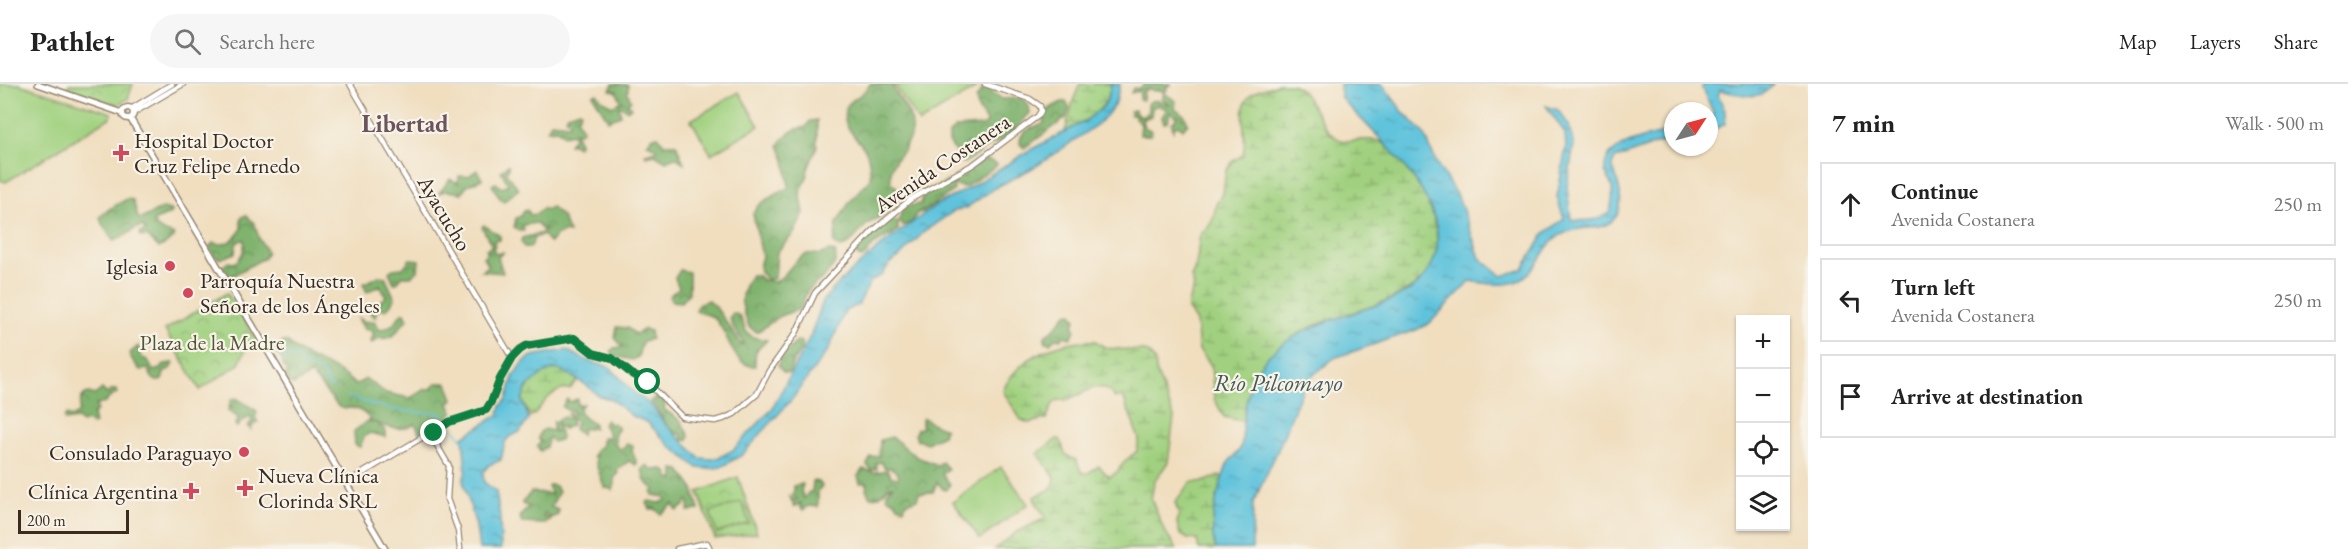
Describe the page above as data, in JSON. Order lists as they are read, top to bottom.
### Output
{
  "streets": {
    "street": ["Avenida Costanera", "Ayacucho"]
  },
  "crossings": [
    ["Avenida Costanera", "Ayacucho"]
  ],
  "districts": ["Libertad"],
  "water": ["Río Pilcomayo"],
  "parks": ["Plaza de la Madre"],
  "places": {
    "health": ["Hospital Doctor Cruz Felipe Arnedo", "Nueva Clínica Clorinda SRL", "Clínica Argentina"],
    "other": ["Iglesia", "Parroquía Nuestra Señora de los Ángeles", "Consulado Paraguayo"]
  },
  "scale_bar": "200 m",
  "north": "top right",
  "page": {
    "header": "Pathlet",
    "search": "Search here",
    "nav": ["Map", "Layers", "Share"],
    "heading": ["7 min", "Walk · 500 m"],
    "list": [
      ["Continue", "Avenida Costanera", "250 m"],
      ["Turn left", "Avenida Costanera", "250 m"],
      "Arrive at destination"
    ],
    "map_buttons": ["+", "−"],
    "scale": "200 m"
  }
}
